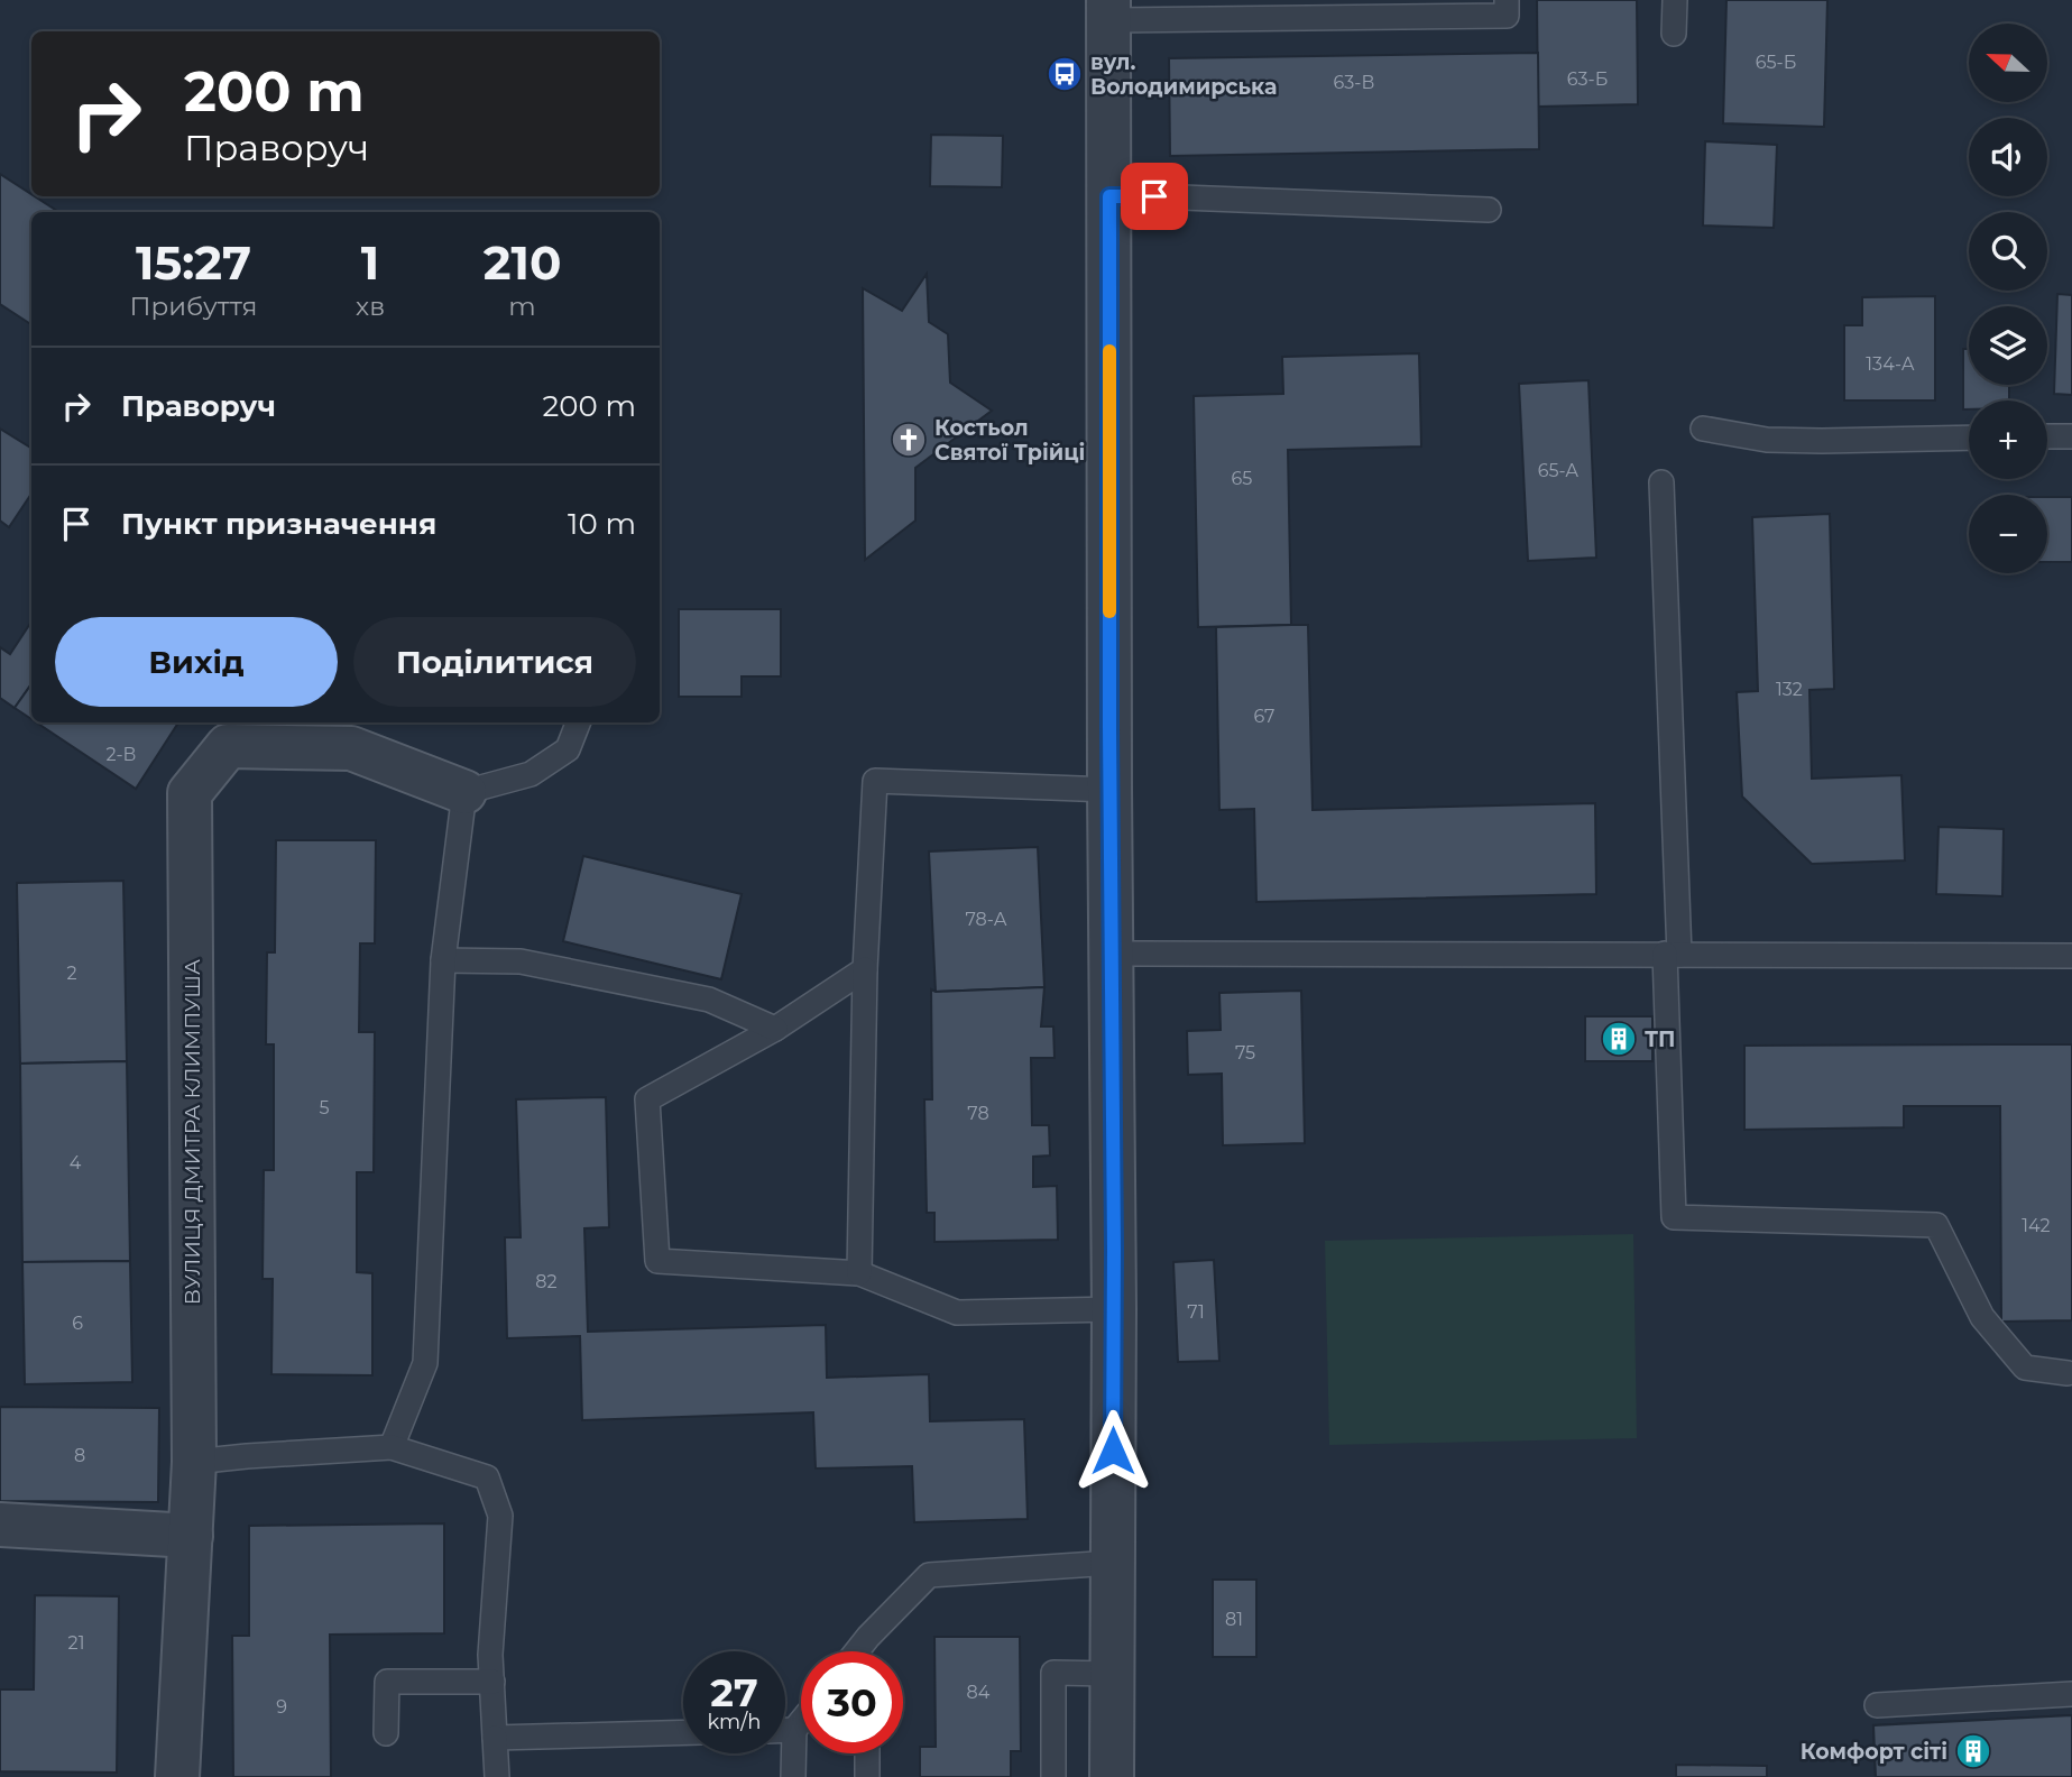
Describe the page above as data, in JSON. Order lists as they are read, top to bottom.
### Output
{
  "streets": {
    "street": ["ВУЛИЦЯ ДМИТРА КЛИМПУША"]
  },
  "places": {
    "bus stop": ["вул. Володимирська"],
    "church": ["Костьол Святої Трійці"],
    "building": ["ТП", "Комфорт сіті"]
  },
  "house_numbers": [
    "65-Б",
    "63-Б",
    "63-В",
    "134-А",
    "65-А",
    "65",
    "132",
    "67",
    "2-В",
    "78-А",
    "2",
    "75",
    "5",
    "78",
    "4",
    "142",
    "82",
    "71",
    "6",
    "8",
    "81",
    "21",
    "84",
    "9"
  ],
  "north": "left",
  "page": {
    "map_buttons": ["+", "−"],
    "turn": ["200 m", "Праворуч"],
    "eta": [
      "15:27",
      "Прибуття",
      "1",
      "хв",
      "210",
      "m"
    ],
    "list": [
      {
        "name": "Праворуч",
        "value": "200 m"
      },
      {
        "name": "Пункт призначення",
        "value": "10 m"
      }
    ],
    "buttons": ["Вихід", "Поділитися"],
    "speed": "27 km/h",
    "limit": "30"
  }
}
